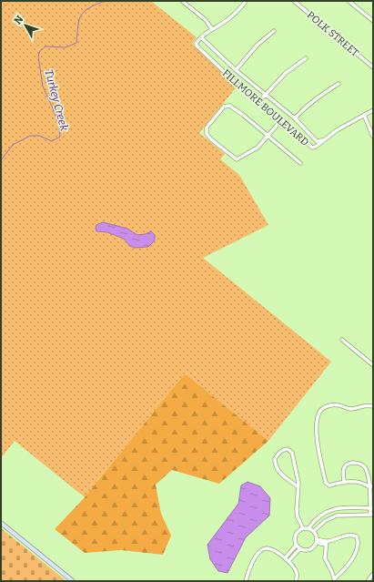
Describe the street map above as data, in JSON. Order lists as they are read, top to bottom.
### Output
{
  "streets": {
    "street": ["POLK STREET", "FILLMORE BOULEVARD"]
  },
  "water": ["Turkey Creek"],
  "north": "top left"
}
